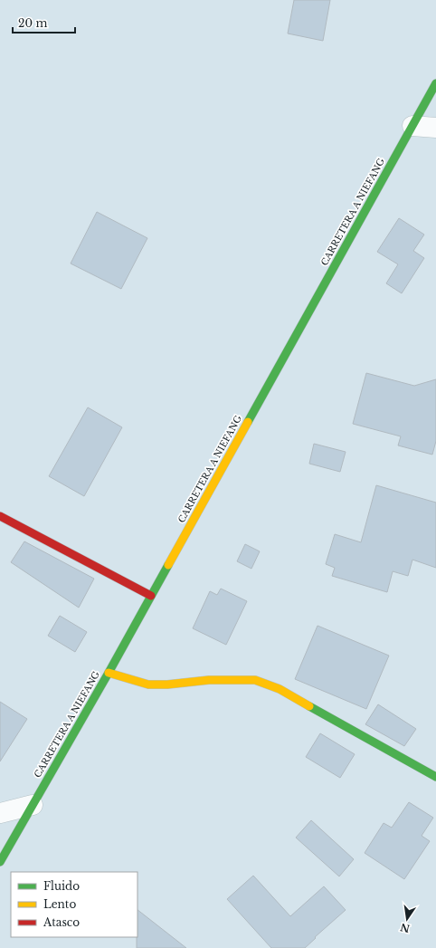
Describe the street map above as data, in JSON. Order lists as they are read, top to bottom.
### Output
{
  "streets": {
    "main road": ["CARRETERA A NIEFANG"]
  },
  "legend": ["Fluido", "Lento", "Atasco"],
  "scale_bar": "20 m",
  "north": "bottom"
}
